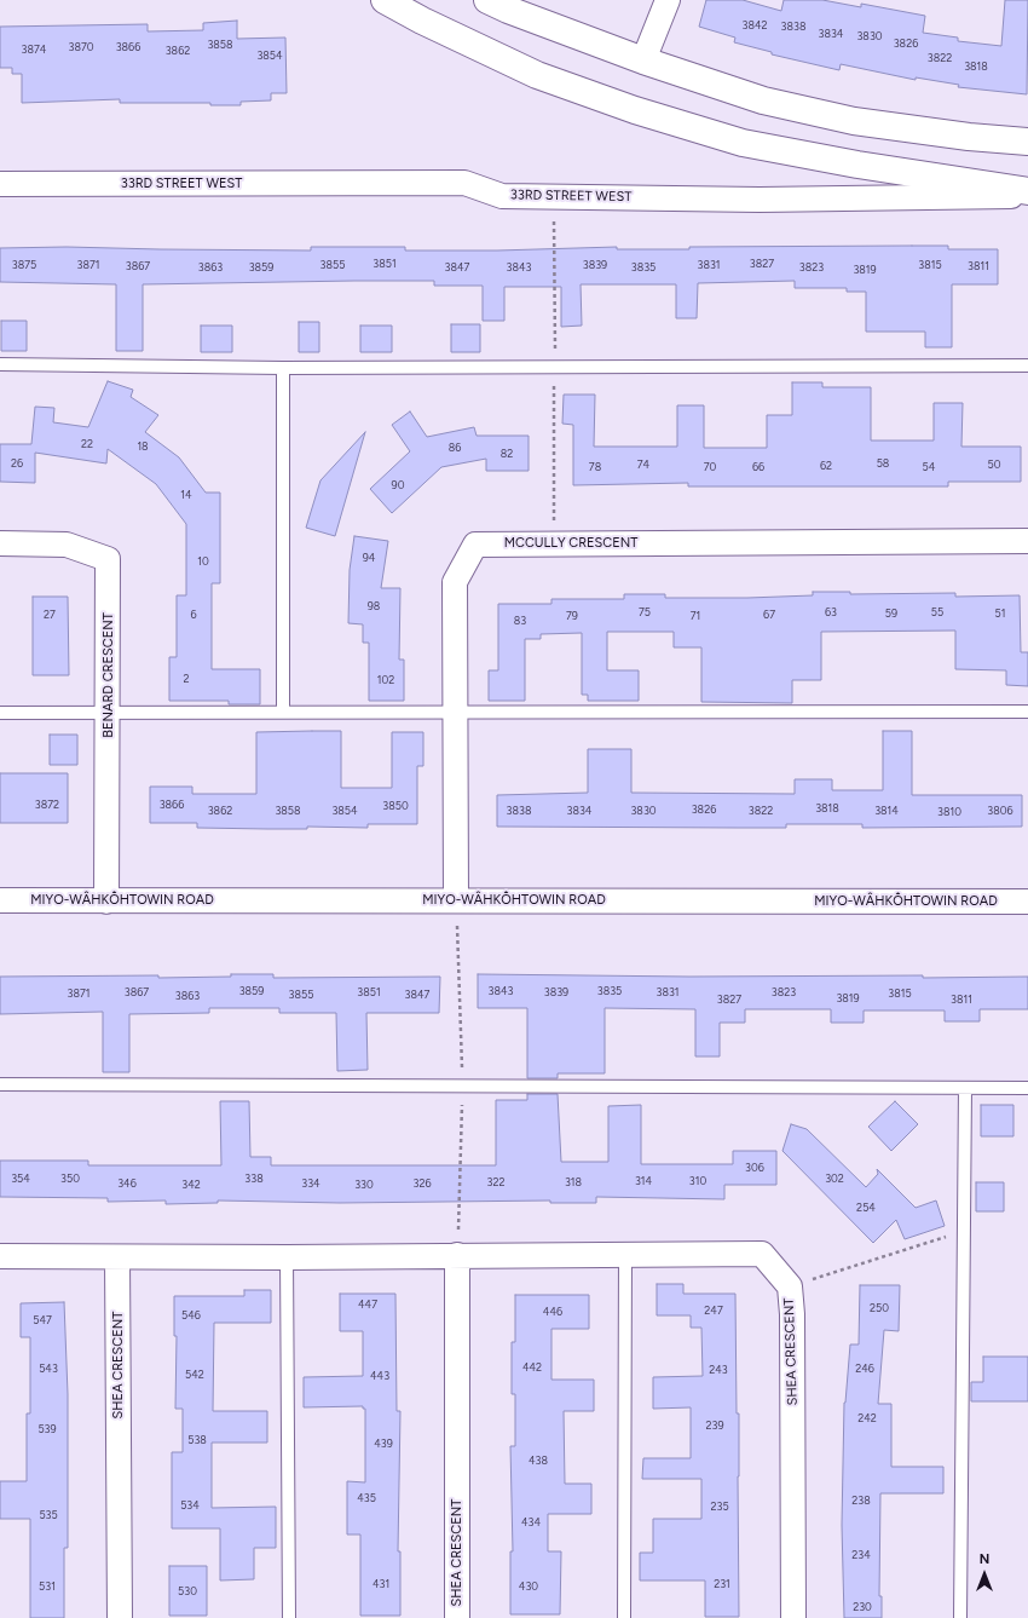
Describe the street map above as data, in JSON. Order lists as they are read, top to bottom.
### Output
{
  "streets": {
    "street": [
      "33RD STREET WEST",
      "MCCULLY CRESCENT",
      "BENARD CRESCENT",
      "MIYO-WÂHKÔHTOWIN ROAD",
      "SHEA CRESCENT"
    ]
  },
  "crossings": [
    ["MCCULLY CRESCENT", "MIYO-WÂHKÔHTOWIN ROAD"],
    ["BENARD CRESCENT", "MIYO-WÂHKÔHTOWIN ROAD"]
  ],
  "house_numbers": [
    "3842",
    "3838",
    "3834",
    "3830",
    "3826",
    "3858",
    "3870",
    "3866",
    "3874",
    "3862",
    "3854",
    "3822",
    "3818",
    "3851",
    "3827",
    "3875",
    "3871",
    "3855",
    "3839",
    "3831",
    "3815",
    "3867",
    "3811",
    "3863",
    "3859",
    "3847",
    "3843",
    "3835",
    "3823",
    "3819",
    "22",
    "18",
    "86",
    "82",
    "26",
    "58",
    "74",
    "50",
    "62",
    "78",
    "70",
    "66",
    "54",
    "90",
    "14",
    "94",
    "10",
    "98",
    "75",
    "63",
    "55",
    "59",
    "51",
    "27",
    "6",
    "67",
    "79",
    "71",
    "83",
    "2",
    "102",
    "3872",
    "3866",
    "3850",
    "3818",
    "3826",
    "3862",
    "3858",
    "3854",
    "3838",
    "3834",
    "3830",
    "3822",
    "3814",
    "3806",
    "3810",
    "3859",
    "3843",
    "3835",
    "3867",
    "3851",
    "3839",
    "3831",
    "3823",
    "3871",
    "3815",
    "3855",
    "3847",
    "3863",
    "3819",
    "3827",
    "3811",
    "306",
    "354",
    "350",
    "338",
    "302",
    "314",
    "310",
    "322",
    "318",
    "346",
    "334",
    "326",
    "342",
    "330",
    "254",
    "447",
    "250",
    "247",
    "446",
    "546",
    "547",
    "442",
    "543",
    "246",
    "243",
    "542",
    "443",
    "242",
    "239",
    "539",
    "538",
    "439",
    "438",
    "435",
    "238",
    "534",
    "235",
    "535",
    "434",
    "234",
    "431",
    "231",
    "531",
    "430",
    "530",
    "230"
  ],
  "north": "top"
}
